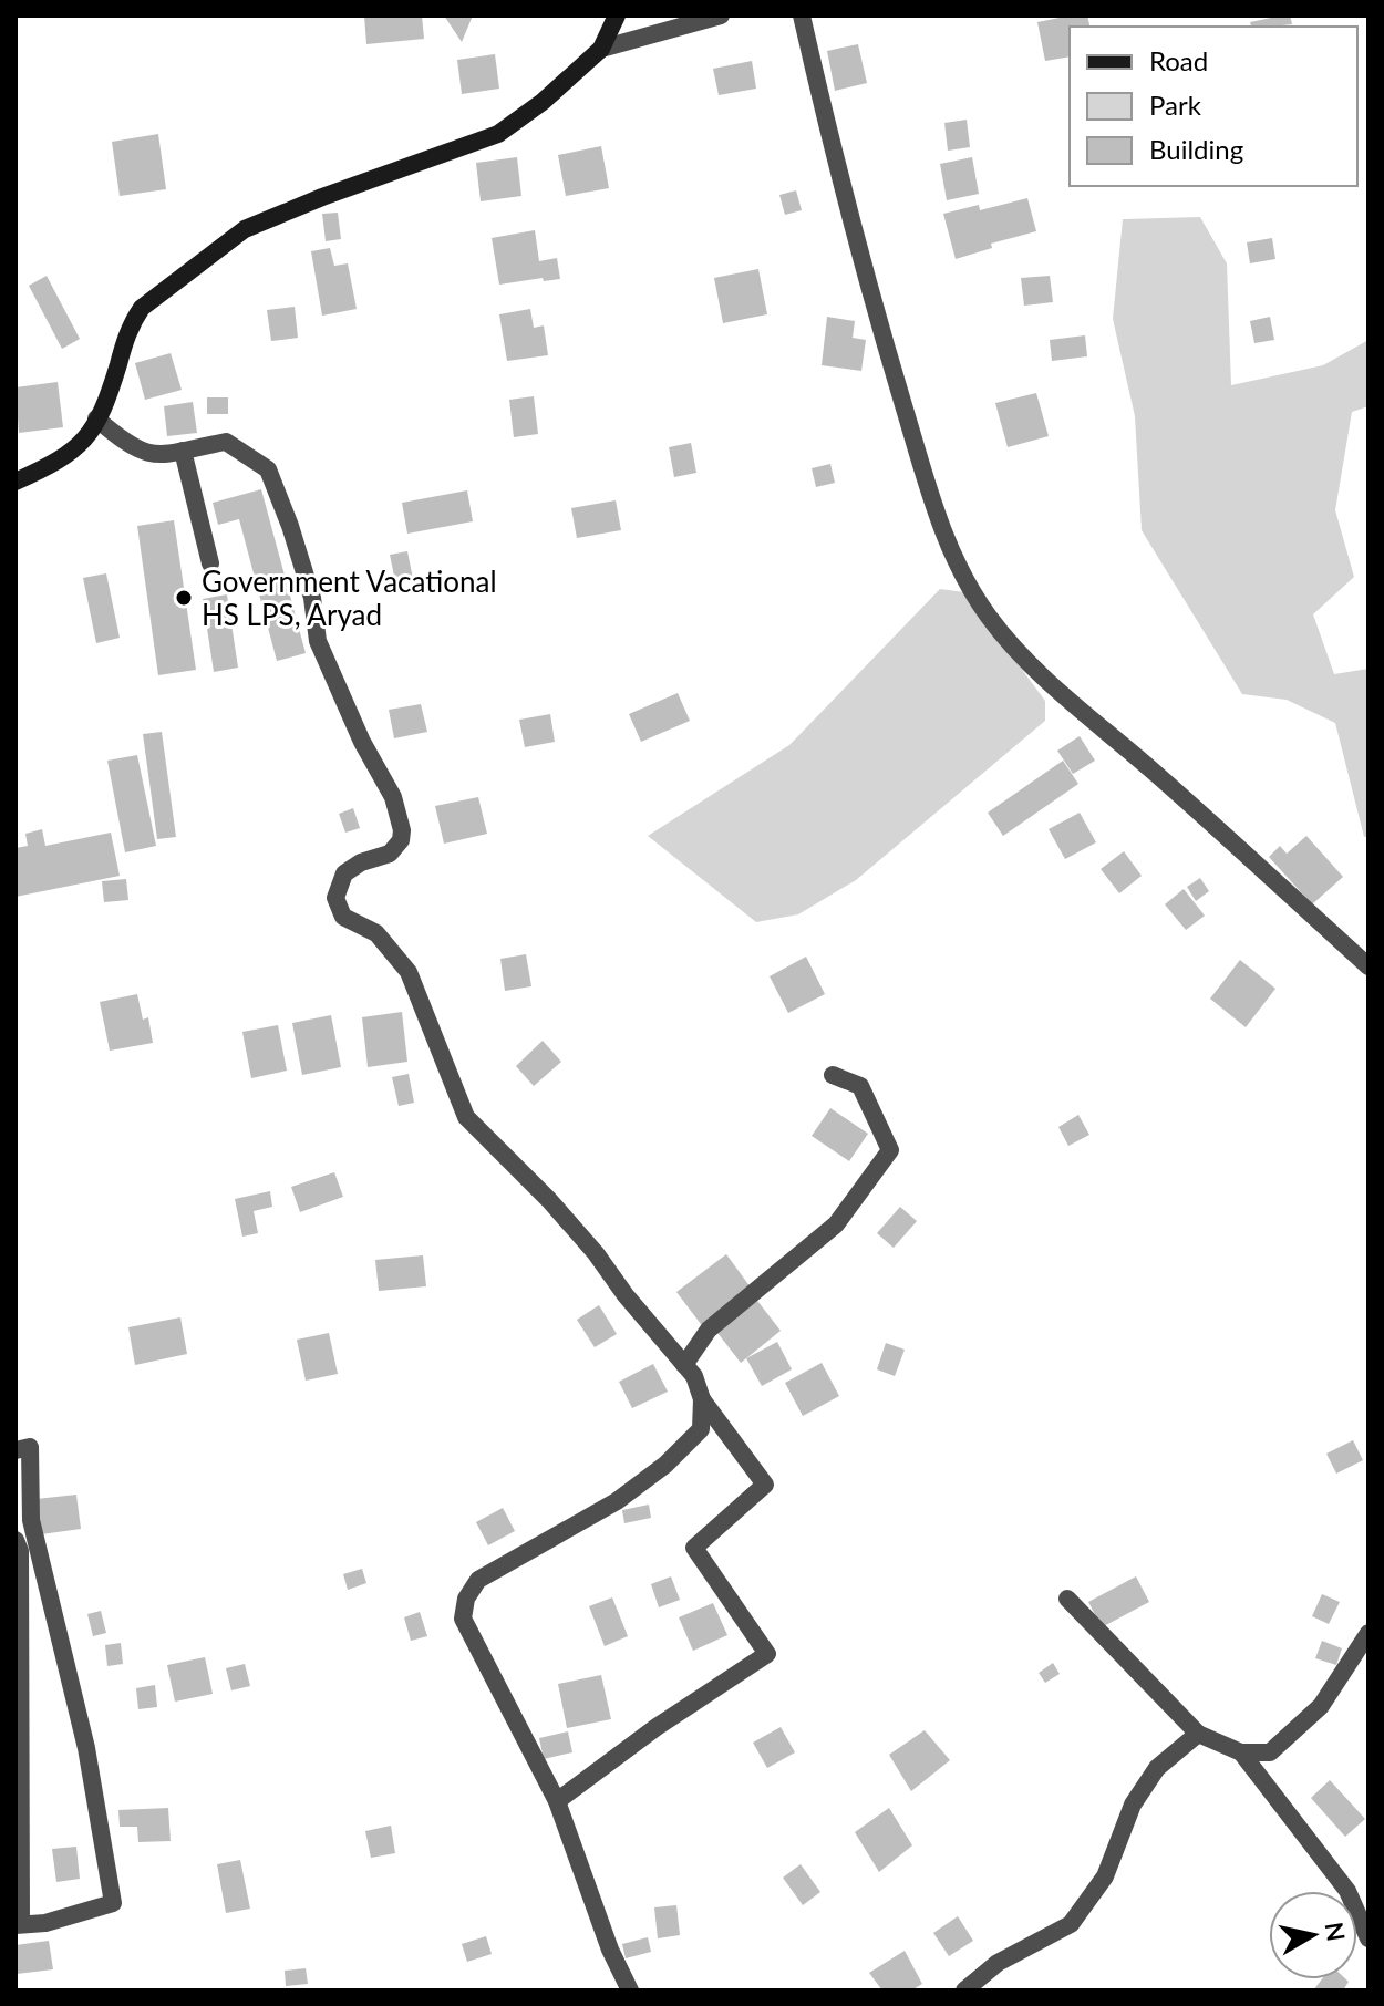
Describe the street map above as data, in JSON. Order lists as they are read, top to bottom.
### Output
{
  "places": ["Government Vacational HS LPS, Aryad"],
  "legend": ["Road", "Park", "Building"],
  "north": "right"
}
